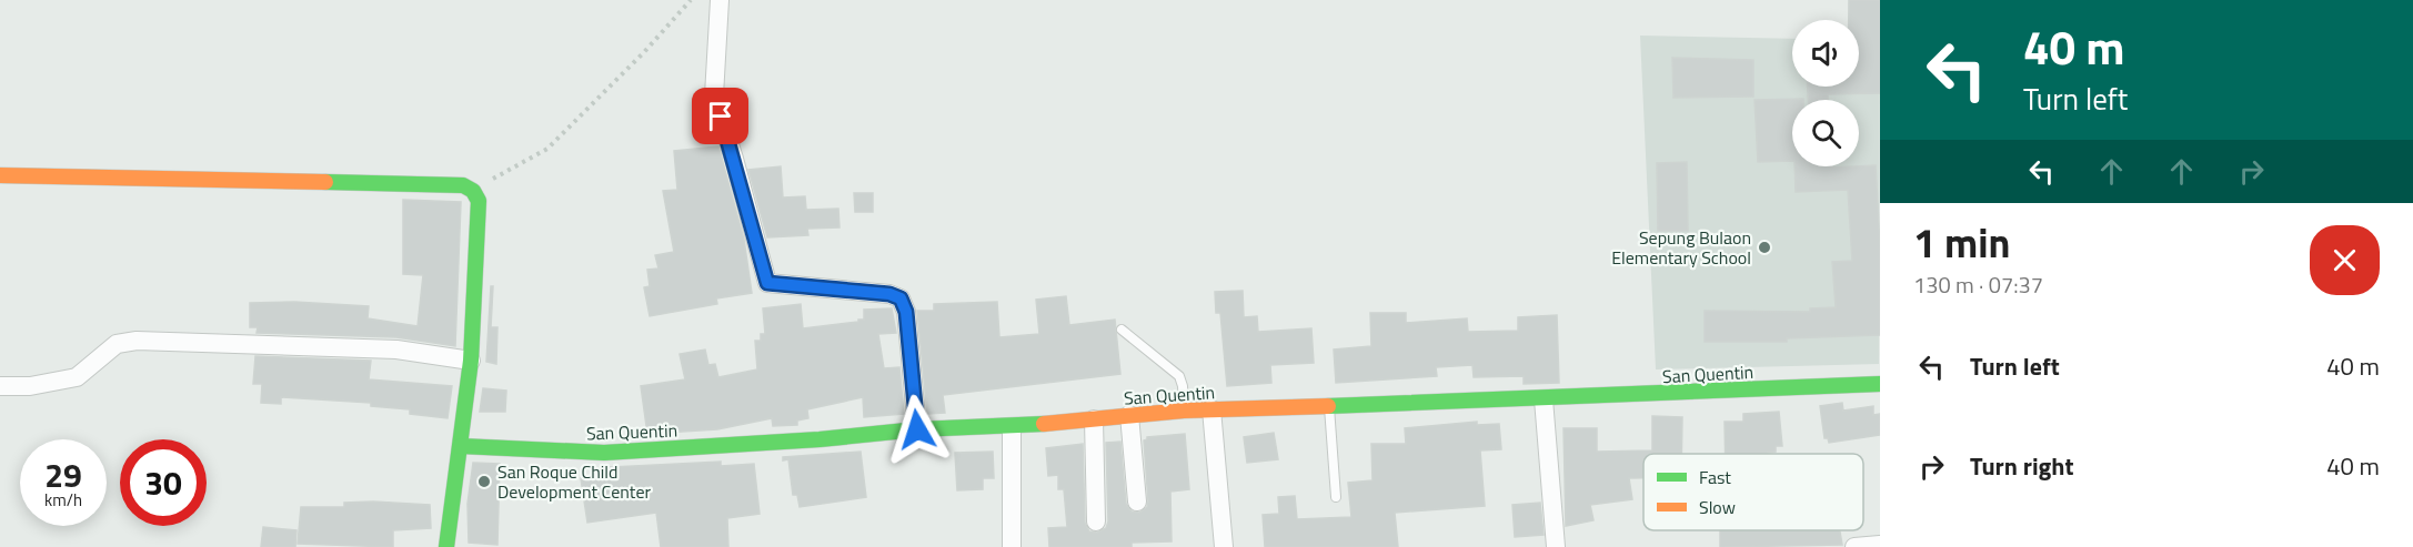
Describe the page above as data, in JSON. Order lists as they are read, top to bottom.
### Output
{
  "streets": {
    "street": ["San Quentin"]
  },
  "places": ["Sepung Bulaon Elementary School", "San Roque Child Development Center"],
  "legend": ["Fast", "Slow"],
  "page": {
    "turn": ["40 m", "Turn left"],
    "heading": ["1 min", "130 m · 07:37"],
    "list": [
      {
        "name": "Turn left",
        "value": "40 m"
      },
      {
        "name": "Turn right",
        "value": "40 m"
      }
    ],
    "speed": "29 km/h",
    "limit": "30"
  }
}
